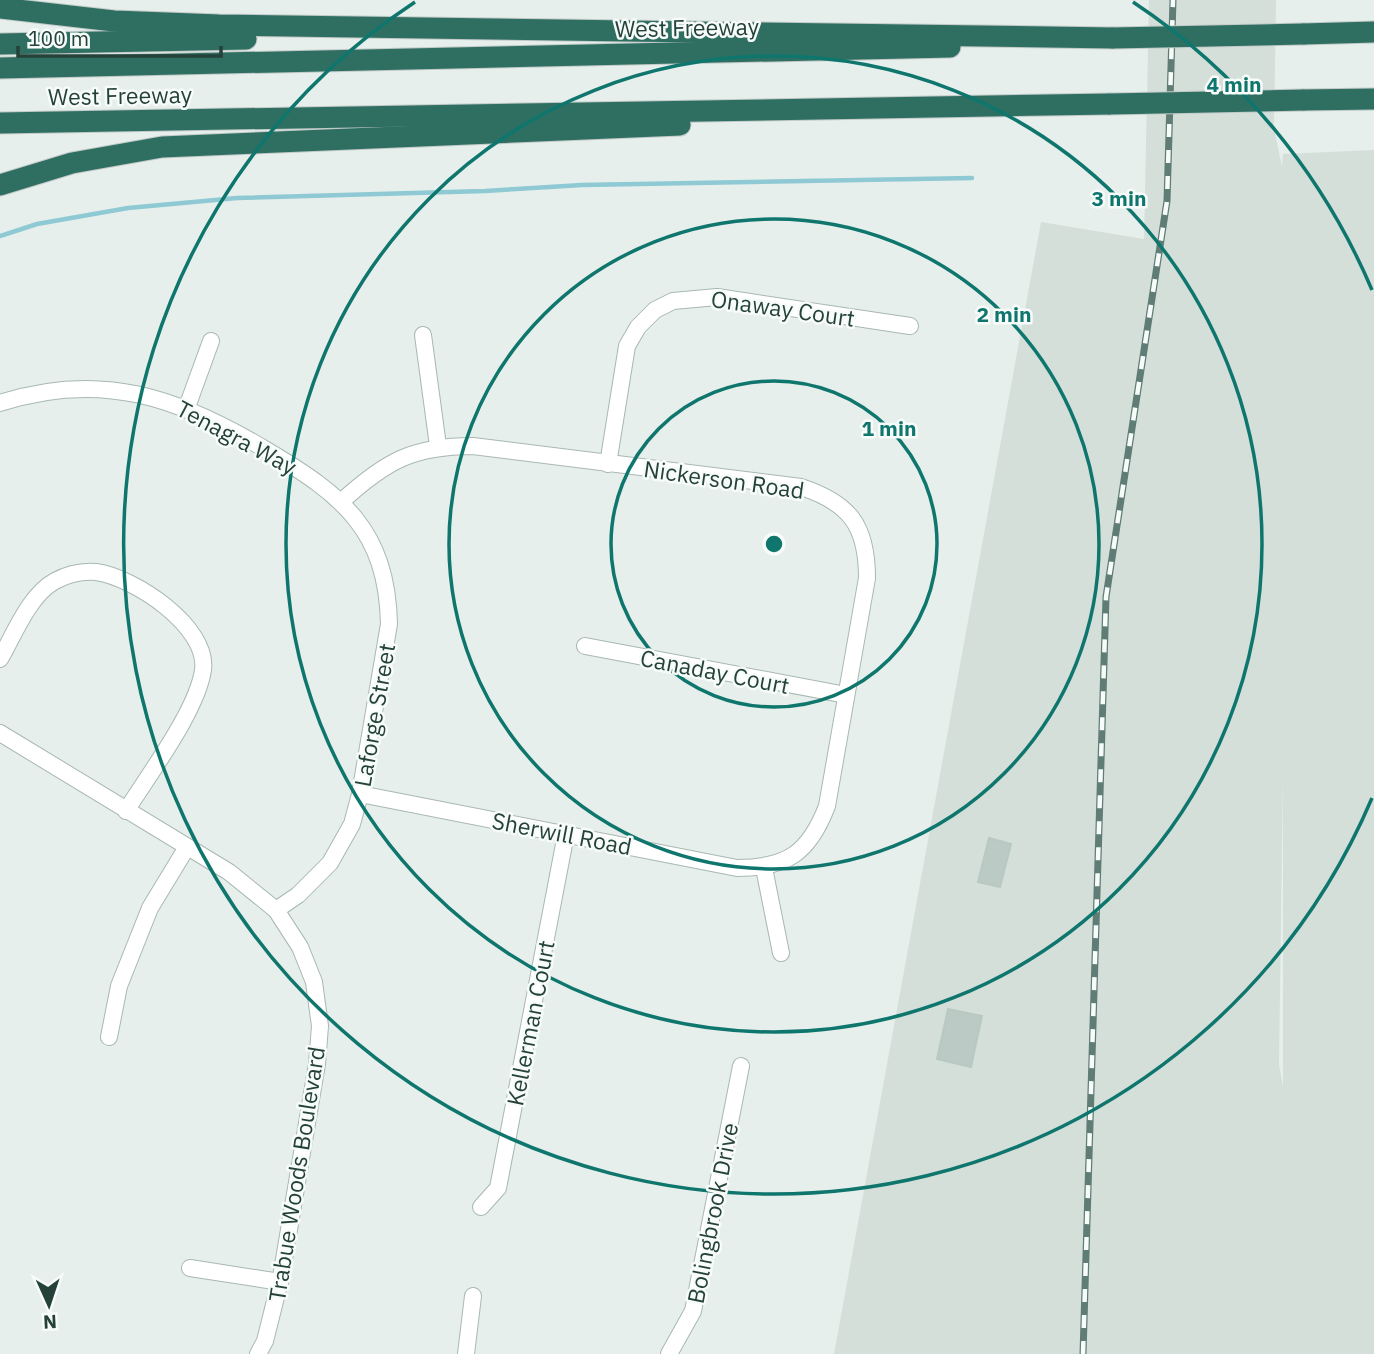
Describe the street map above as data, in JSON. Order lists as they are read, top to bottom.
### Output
{
  "streets": {
    "highway": ["West Freeway"],
    "street": [
      "Onaway Court",
      "Tenagra Way",
      "Nickerson Road",
      "Canaday Court",
      "Laforge Street",
      "Sherwill Road",
      "Kellerman Court",
      "Trabue Woods Boulevard",
      "Bolingbrook Drive"
    ]
  },
  "crossings": [
    ["Onaway Court", "Nickerson Road"],
    ["Tenagra Way", "Nickerson Road"],
    ["Tenagra Way", "Laforge Street"],
    ["Nickerson Road", "Canaday Court"],
    ["Nickerson Road", "Laforge Street"],
    ["Nickerson Road", "Sherwill Road"],
    ["Laforge Street", "Sherwill Road"],
    ["Laforge Street", "Trabue Woods Boulevard"],
    ["Sherwill Road", "Kellerman Court"]
  ],
  "scale_bar": "100 m",
  "north": "bottom",
  "rings": [
    "4 min",
    "3 min",
    "2 min",
    "1 min"
  ]
}
